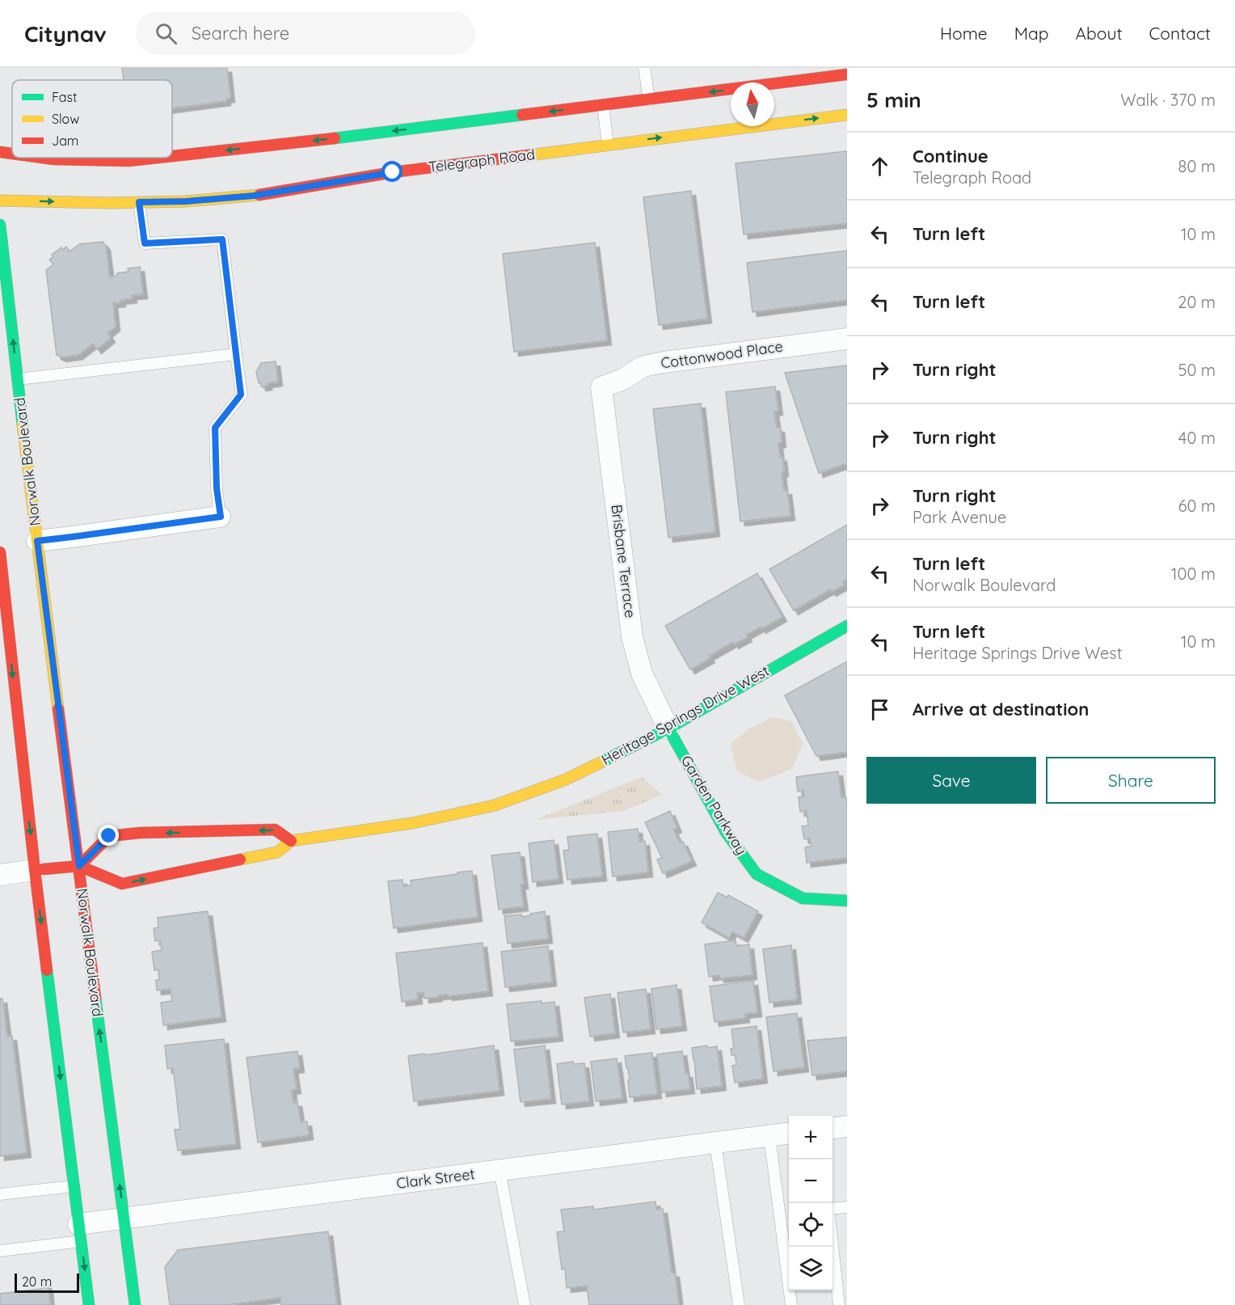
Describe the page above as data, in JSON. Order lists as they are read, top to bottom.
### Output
{
  "streets": {
    "main road": [
      "Telegraph Road",
      "Norwalk Boulevard",
      "Heritage Springs Drive West",
      "Garden Parkway"
    ],
    "street": ["Cottonwood Place", "Brisbane Terrace", "Clark Street"]
  },
  "crossings": [
    ["Cottonwood Place", "Brisbane Terrace"],
    ["Norwalk Boulevard", "Heritage Springs Drive West"],
    ["Norwalk Boulevard", "Clark Street"],
    ["Brisbane Terrace", "Heritage Springs Drive West"],
    ["Brisbane Terrace", "Garden Parkway"],
    ["Heritage Springs Drive West", "Garden Parkway"]
  ],
  "legend": ["Fast", "Slow", "Jam"],
  "scale_bar": "20 m",
  "north": "top",
  "page": {
    "header": "Citynav",
    "search": "Search here",
    "nav": [
      "Home",
      "Map",
      "About",
      "Contact"
    ],
    "heading": ["5 min", "Walk · 370 m"],
    "list": [
      ["Continue", "Telegraph Road", "80 m"],
      ["Turn left", "10 m"],
      ["Turn left", "20 m"],
      ["Turn right", "50 m"],
      ["Turn right", "40 m"],
      ["Turn right", "Park Avenue", "60 m"],
      ["Turn left", "Norwalk Boulevard", "100 m"],
      ["Turn left", "Heritage Springs Drive West", "10 m"],
      "Arrive at destination"
    ],
    "buttons": ["Save", "Share"],
    "map_buttons": ["+", "−"],
    "scale": "20 m"
  }
}
